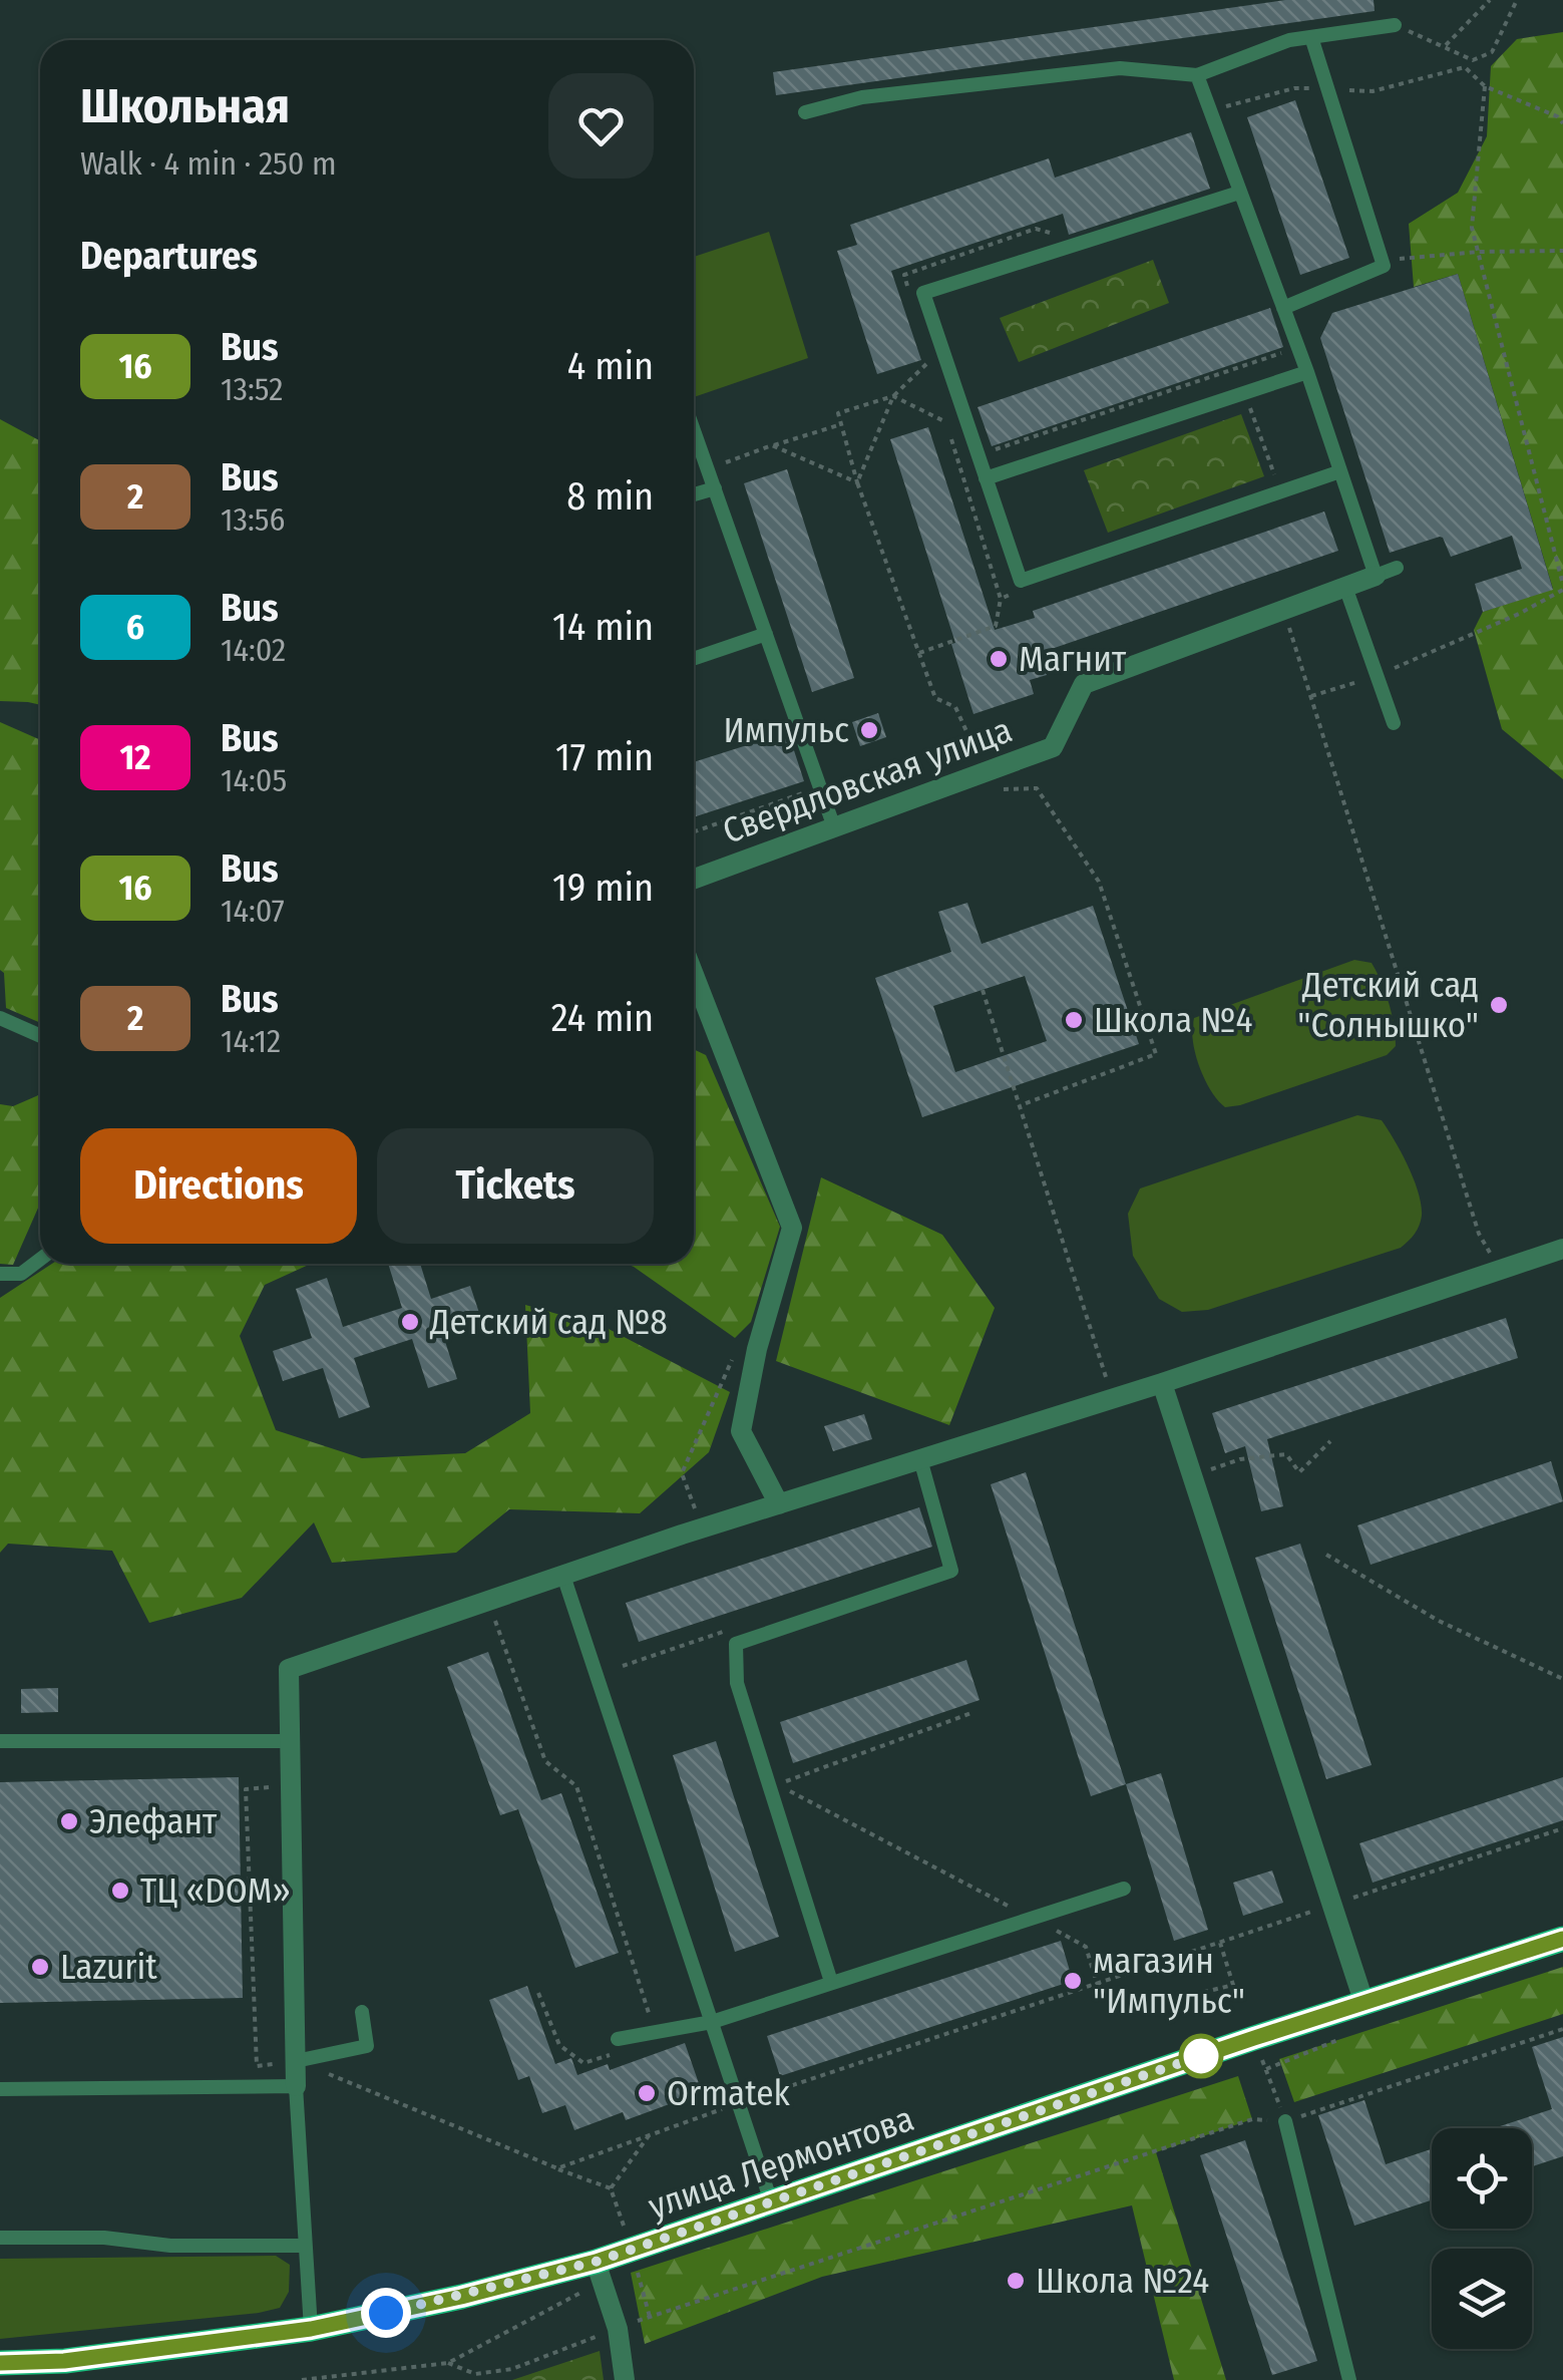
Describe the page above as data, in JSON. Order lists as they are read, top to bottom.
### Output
{
  "streets": {
    "main road": ["улица Лермонтова"],
    "street": ["Свердловская улица"]
  },
  "places": [
    "Магнит",
    "Импульс",
    "Детский сад \"Солнышко\"",
    "Школа №4",
    "Детский сад №8",
    "Элефант",
    "ТЦ «DOM»",
    "Lazurit",
    "магазин \"Импульс\"",
    "Ormatek",
    "Школа №24"
  ],
  "lines": ["bus line 16"],
  "page": {
    "heading": [
      ["Школьная", "Walk · 4 min · 250 m"],
      "Departures"
    ],
    "list": [
      {
        "mark": "16",
        "name": "Bus",
        "note": "13:52",
        "value": "4 min"
      },
      {
        "mark": "2",
        "name": "Bus",
        "note": "13:56",
        "value": "8 min"
      },
      {
        "mark": "6",
        "name": "Bus",
        "note": "14:02",
        "value": "14 min"
      },
      {
        "mark": "12",
        "name": "Bus",
        "note": "14:05",
        "value": "17 min"
      },
      {
        "mark": "16",
        "name": "Bus",
        "note": "14:07",
        "value": "19 min"
      },
      {
        "mark": "2",
        "name": "Bus",
        "note": "14:12",
        "value": "24 min"
      }
    ],
    "buttons": ["Directions", "Tickets"]
  }
}
